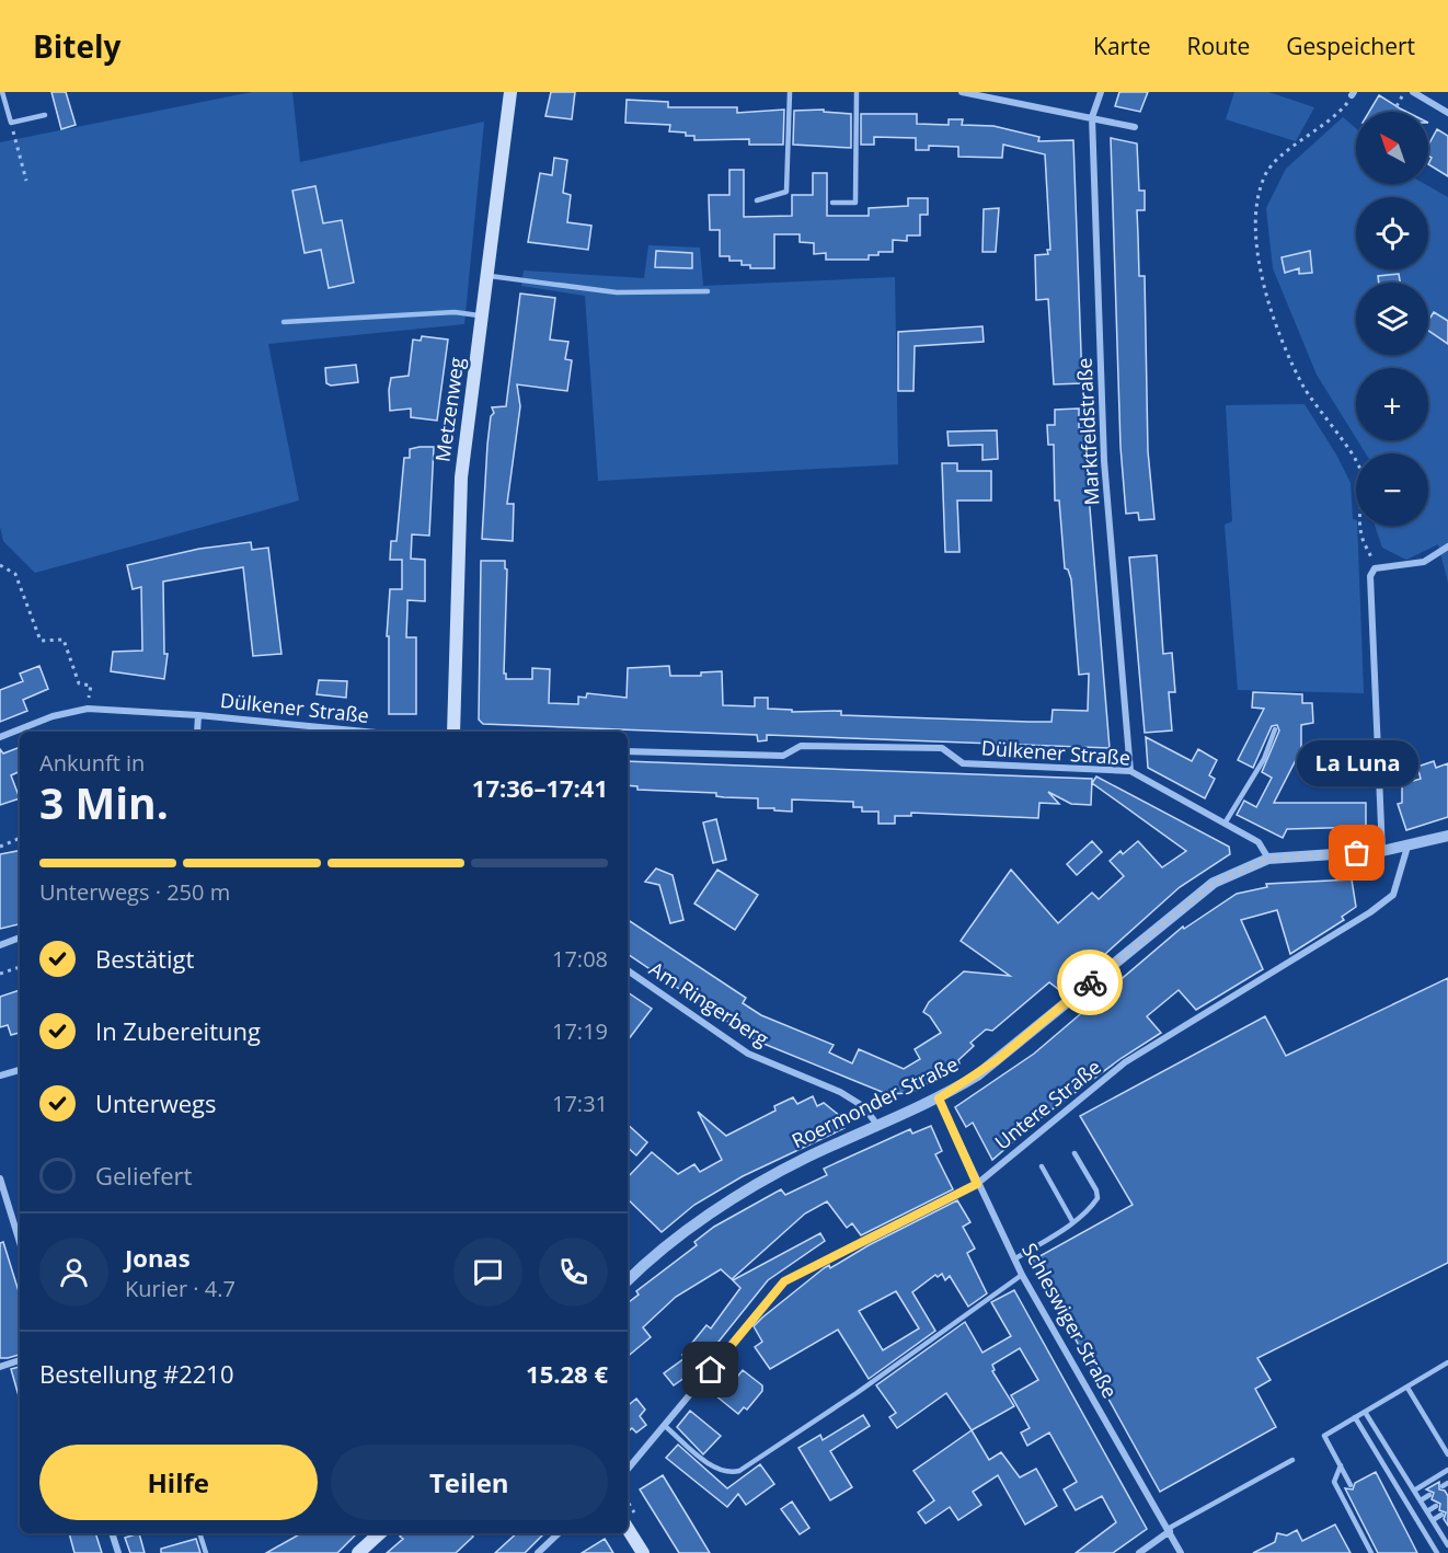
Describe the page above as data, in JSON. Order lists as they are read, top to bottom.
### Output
{
  "streets": {
    "main road": ["Metzenweg"],
    "street": [
      "Marktfeldstraße",
      "Dülkener Straße",
      "Am Ringerberg",
      "Roermonder Straße",
      "Untere Straße",
      "Schleswiger Straße"
    ]
  },
  "crossings": [
    ["Marktfeldstraße", "Dülkener Straße"],
    ["Dülkener Straße", "Roermonder Straße"],
    ["Am Ringerberg", "Roermonder Straße"],
    ["Roermonder Straße", "Untere Straße"],
    ["Roermonder Straße", "Schleswiger Straße"],
    ["Untere Straße", "Schleswiger Straße"]
  ],
  "places": ["La Luna"],
  "north": "top left",
  "page": {
    "header": "Bitely",
    "nav": ["Karte", "Route", "Gespeichert"],
    "map_buttons": ["+", "−"],
    "heading": ["3 Min.", "Ankunft in", "17:36–17:41"],
    "panel": [
      "Jonas",
      "Kurier · 4.7",
      "Bestellung #2210",
      "15.28 €"
    ],
    "bubble": "La Luna",
    "bar": "Unterwegs · 250 m",
    "list": [
      ["Bestätigt", "17:08"],
      ["In Zubereitung", "17:19"],
      ["Unterwegs", "17:31"],
      "Geliefert"
    ],
    "buttons": ["Hilfe", "Teilen"]
  }
}
